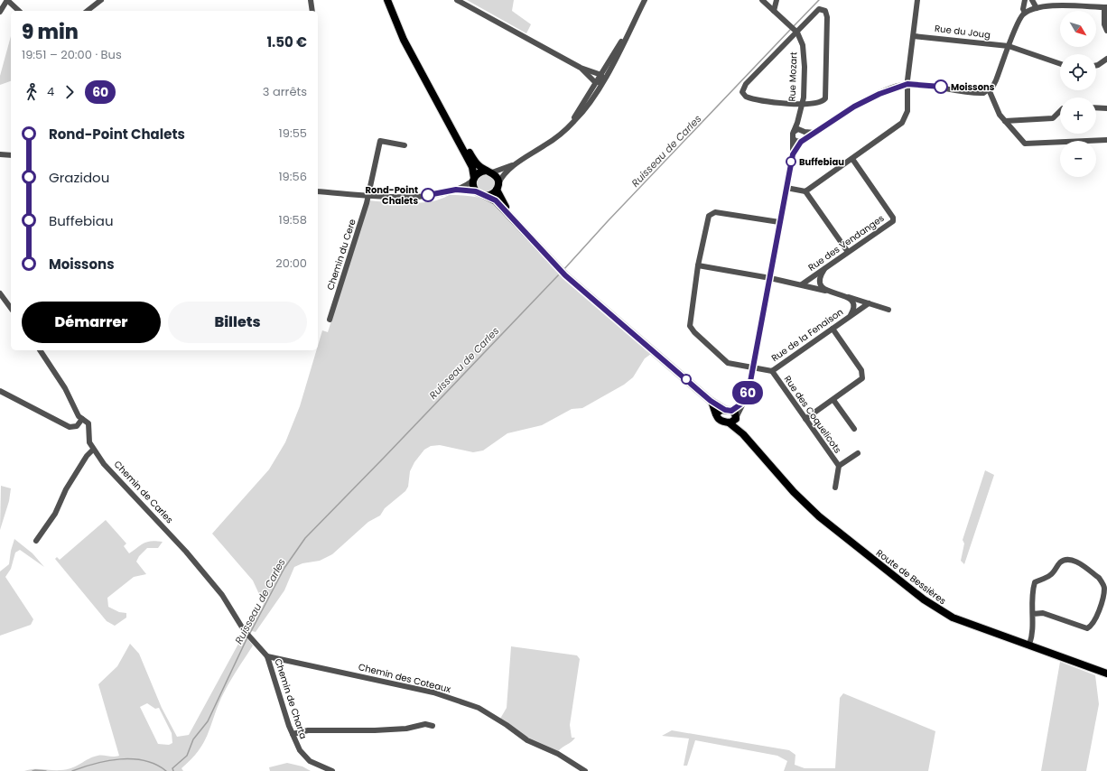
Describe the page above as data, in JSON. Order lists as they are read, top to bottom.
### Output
{
  "streets": {
    "main road": ["Route de Bessières"],
    "street": [
      "Rue du Joug",
      "Rue Mozart",
      "Rue des Vendanges",
      "Chemin du Cere",
      "Rue de la Fenaison",
      "Rue des Coquelicots",
      "Chemin de Carles",
      "Chemin des Coteaux",
      "Chemin de Charta"
    ]
  },
  "crossings": [
    ["Rue de la Fenaison", "Rue des Coquelicots"],
    ["Chemin de Carles", "Chemin de Charta"],
    ["Chemin des Coteaux", "Chemin de Charta"]
  ],
  "water": ["Ruisseau de Carles"],
  "places": ["Moissons", "Buffebiau", "Rond-Point Chalets"],
  "lines": ["bus line 60"],
  "north": "bottom right",
  "page": {
    "on_map": "60",
    "map_buttons": ["+", "−"],
    "heading": ["9 min", "19:51 – 20:00 · Bus", "1.50 €"],
    "legs": ["4", "60", "3 arrêts"],
    "list": [
      {
        "name": "Rond-Point Chalets",
        "value": "19:55"
      },
      {
        "name": "Grazidou",
        "value": "19:56"
      },
      {
        "name": "Buffebiau",
        "value": "19:58"
      },
      {
        "name": "Moissons",
        "value": "20:00"
      }
    ],
    "buttons": ["Démarrer", "Billets"]
  }
}
